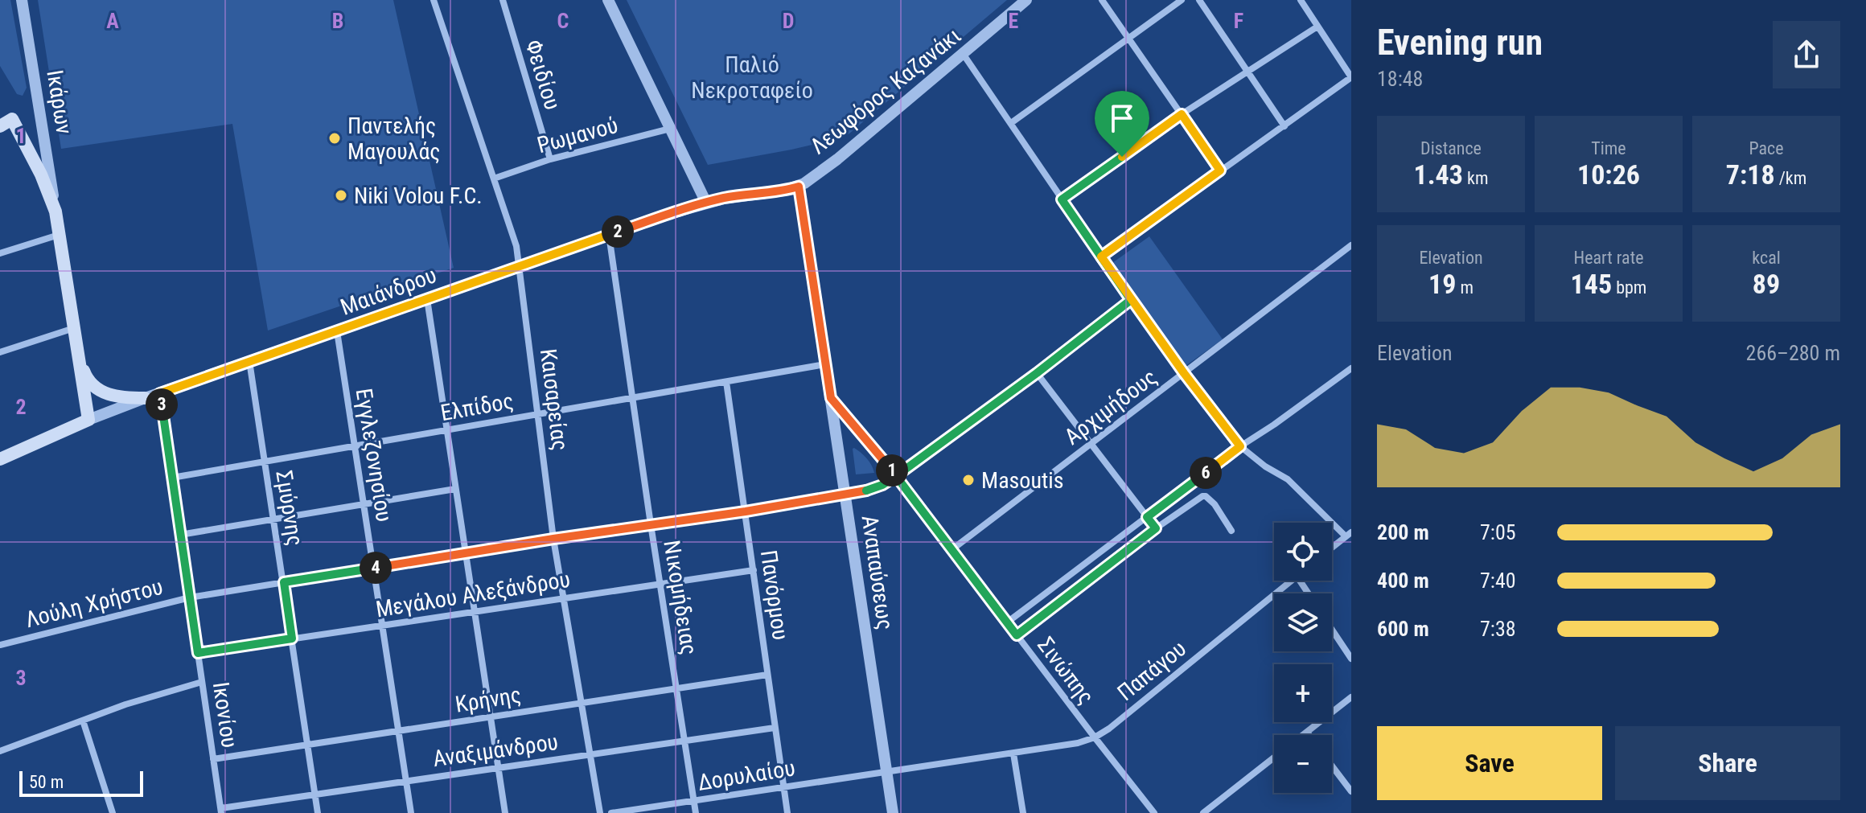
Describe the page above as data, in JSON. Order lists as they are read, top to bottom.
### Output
{
  "streets": {
    "main road": ["Ικάρων", "Μαιάνδρου"],
    "street": [
      "Φειδίου",
      "Λεωφόρος Καζανάκι",
      "Ρωμανού",
      "Καισαρείας",
      "Ελπίδος",
      "Αρχιμήδους",
      "Εγγλεζονησίου",
      "Σμύρνης",
      "Αναπαύσεως",
      "Μεγάλου Αλεξάνδρου",
      "Πανόρμου",
      "Νικομήδειας",
      "Λούλη Χρήστου",
      "Σινώπης",
      "Παπάγου",
      "Κρήνης",
      "Ικονίου",
      "Αναξιμάνδρου",
      "Δορυλαίου"
    ]
  },
  "crossings": [
    ["Φειδίου", "Ρωμανού"],
    ["Λεωφόρος Καζανάκι", "Μαιάνδρου"],
    ["Λεωφόρος Καζανάκι", "Αναπαύσεως"],
    ["Ικάρων", "Μαιάνδρου"],
    ["Ρωμανού", "Καισαρείας"],
    ["Μαιάνδρου", "Καισαρείας"],
    ["Μαιάνδρου", "Εγγλεζονησίου"],
    ["Μαιάνδρου", "Σμύρνης"],
    ["Μαιάνδρου", "Αναπαύσεως"],
    ["Μαιάνδρου", "Νικομήδειας"],
    ["Μαιάνδρου", "Ικονίου"],
    ["Καισαρείας", "Ελπίδος"],
    ["Καισαρείας", "Μεγάλου Αλεξάνδρου"],
    ["Καισαρείας", "Λούλη Χρήστου"],
    ["Καισαρείας", "Κρήνης"],
    ["Καισαρείας", "Αναξιμάνδρου"],
    ["Ελπίδος", "Εγγλεζονησίου"],
    ["Ελπίδος", "Σμύρνης"],
    ["Ελπίδος", "Αναπαύσεως"],
    ["Ελπίδος", "Πανόρμου"],
    ["Ελπίδος", "Νικομήδειας"],
    ["Ελπίδος", "Ικονίου"],
    ["Αρχιμήδους", "Σινώπης"],
    ["Εγγλεζονησίου", "Μεγάλου Αλεξάνδρου"],
    ["Εγγλεζονησίου", "Λούλη Χρήστου"],
    ["Εγγλεζονησίου", "Κρήνης"],
    ["Εγγλεζονησίου", "Αναξιμάνδρου"],
    ["Σμύρνης", "Μεγάλου Αλεξάνδρου"],
    ["Σμύρνης", "Λούλη Χρήστου"],
    ["Σμύρνης", "Κρήνης"],
    ["Σμύρνης", "Αναξιμάνδρου"],
    ["Αναπαύσεως", "Λούλη Χρήστου"],
    ["Αναπαύσεως", "Σινώπης"],
    ["Αναπαύσεως", "Παπάγου"],
    ["Αναπαύσεως", "Δορυλαίου"],
    ["Μεγάλου Αλεξάνδρου", "Πανόρμου"],
    ["Μεγάλου Αλεξάνδρου", "Νικομήδειας"],
    ["Μεγάλου Αλεξάνδρου", "Ικονίου"],
    ["Πανόρμου", "Λούλη Χρήστου"],
    ["Πανόρμου", "Κρήνης"],
    ["Πανόρμου", "Αναξιμάνδρου"],
    ["Πανόρμου", "Δορυλαίου"],
    ["Νικομήδειας", "Λούλη Χρήστου"],
    ["Νικομήδειας", "Κρήνης"],
    ["Νικομήδειας", "Αναξιμάνδρου"],
    ["Νικομήδειας", "Δορυλαίου"],
    ["Λούλη Χρήστου", "Σινώπης"],
    ["Λούλη Χρήστου", "Ικονίου"],
    ["Σινώπης", "Παπάγου"],
    ["Παπάγου", "Δορυλαίου"],
    ["Κρήνης", "Ικονίου"],
    ["Ικονίου", "Αναξιμάνδρου"]
  ],
  "parks": ["Παλιό Νεκροταφείο"],
  "places": ["Παντελής Μαγουλάς", "Niki Volou F.C.", "Masoutis"],
  "scale_bar": "50 m",
  "page": {
    "heading": ["Evening run", "18:48"],
    "stats": [
      ["Distance", "1.43 km"],
      ["Time", "10:26"],
      ["Pace", "7:18 /km"],
      ["Elevation", "19 m"],
      ["Heart rate", "145 bpm"],
      ["kcal", "89"]
    ],
    "pins": [
      "2",
      "3",
      "1",
      "6",
      "4"
    ],
    "chart": ["Elevation", "266–280 m"],
    "list": [
      {
        "name": "200 m",
        "note": "7:05"
      },
      {
        "name": "400 m",
        "note": "7:40"
      },
      {
        "name": "600 m",
        "note": "7:38"
      }
    ],
    "map_buttons": ["+", "−"],
    "buttons": ["Save", "Share"],
    "scale": "50 m"
  },
  "grid": {
    "columns": [
      "A",
      "B",
      "C",
      "D",
      "E",
      "F"
    ],
    "rows": ["1", "2", "3"]
  }
}
